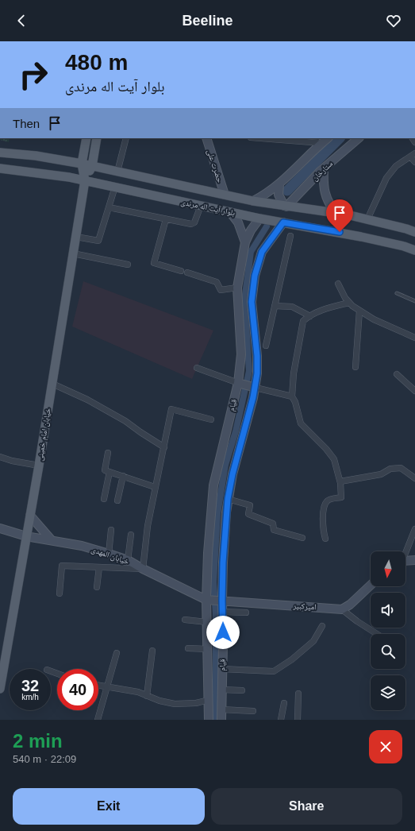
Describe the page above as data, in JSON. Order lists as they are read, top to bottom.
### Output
{
  "streets": {
    "main road": ["بلوار آیت اله مرندی", "خیابان امام خمینی"],
    "street": [
      "حضرت علی",
      "ستارخان",
      "قیام",
      "خیابان المهدی",
      "امیرکبیر"
    ]
  },
  "crossings": [
    ["حضرت علی", "بلوار آیت اله مرندی"],
    ["ستارخان", "بلوار آیت اله مرندی"],
    ["بلوار آیت اله مرندی", "قیام"],
    ["بلوار آیت اله مرندی", "خیابان امام خمینی"],
    ["قیام", "خیابان المهدی"],
    ["قیام", "امیرکبیر"],
    ["خیابان امام خمینی", "خیابان المهدی"],
    ["خیابان المهدی", "امیرکبیر"]
  ],
  "north": "bottom",
  "page": {
    "header": "Beeline",
    "turn": ["480 m", "بلوار آیت اله مرندی"],
    "then": "Then",
    "speed": "32 km/h",
    "limit": "40",
    "heading": ["2 min", "540 m · 22:09"],
    "buttons": ["Exit", "Share"]
  }
}
